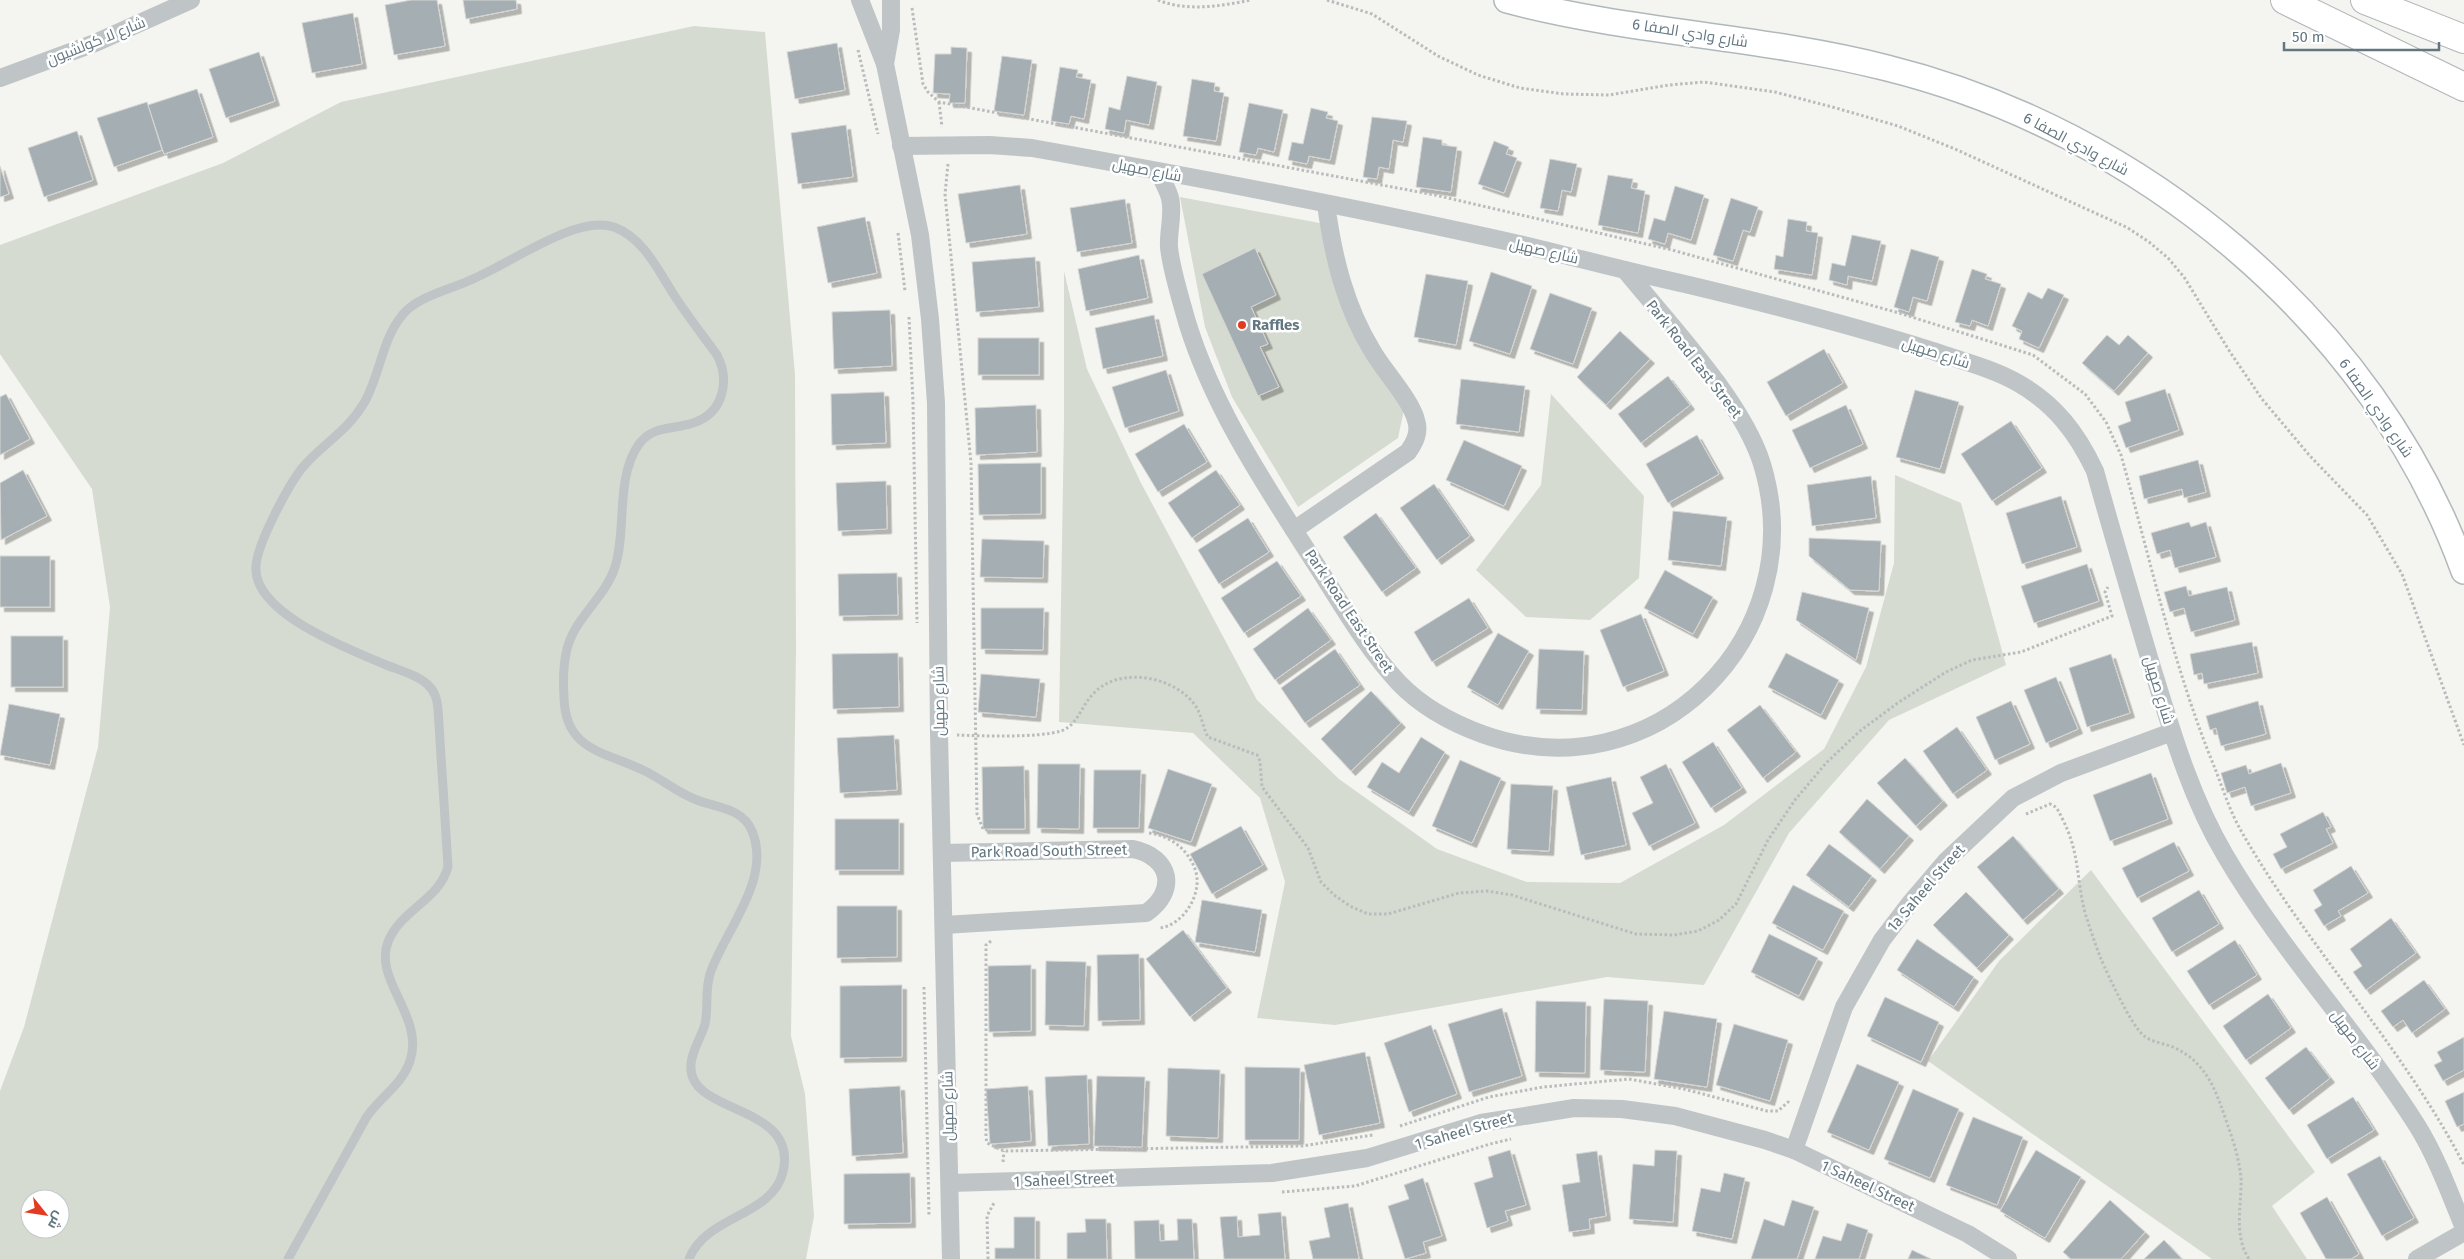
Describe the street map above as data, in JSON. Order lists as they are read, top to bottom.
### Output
{
  "streets": {
    "street": [
      "شارع وادي الصفا 6",
      "شارع لا كولشيون",
      "شارع صهيل",
      "Park Road East Street",
      "Park Road South Street",
      "1a Saheel Street",
      "1 Saheel Street"
    ]
  },
  "crossings": [
    ["شارع صهيل", "Park Road East Street"],
    ["شارع صهيل", "Park Road South Street"],
    ["شارع صهيل", "1a Saheel Street"],
    ["شارع صهيل", "1 Saheel Street"],
    ["1a Saheel Street", "1 Saheel Street"]
  ],
  "places": ["Raffles"],
  "scale_bar": "50 m",
  "north": "bottom right"
}
